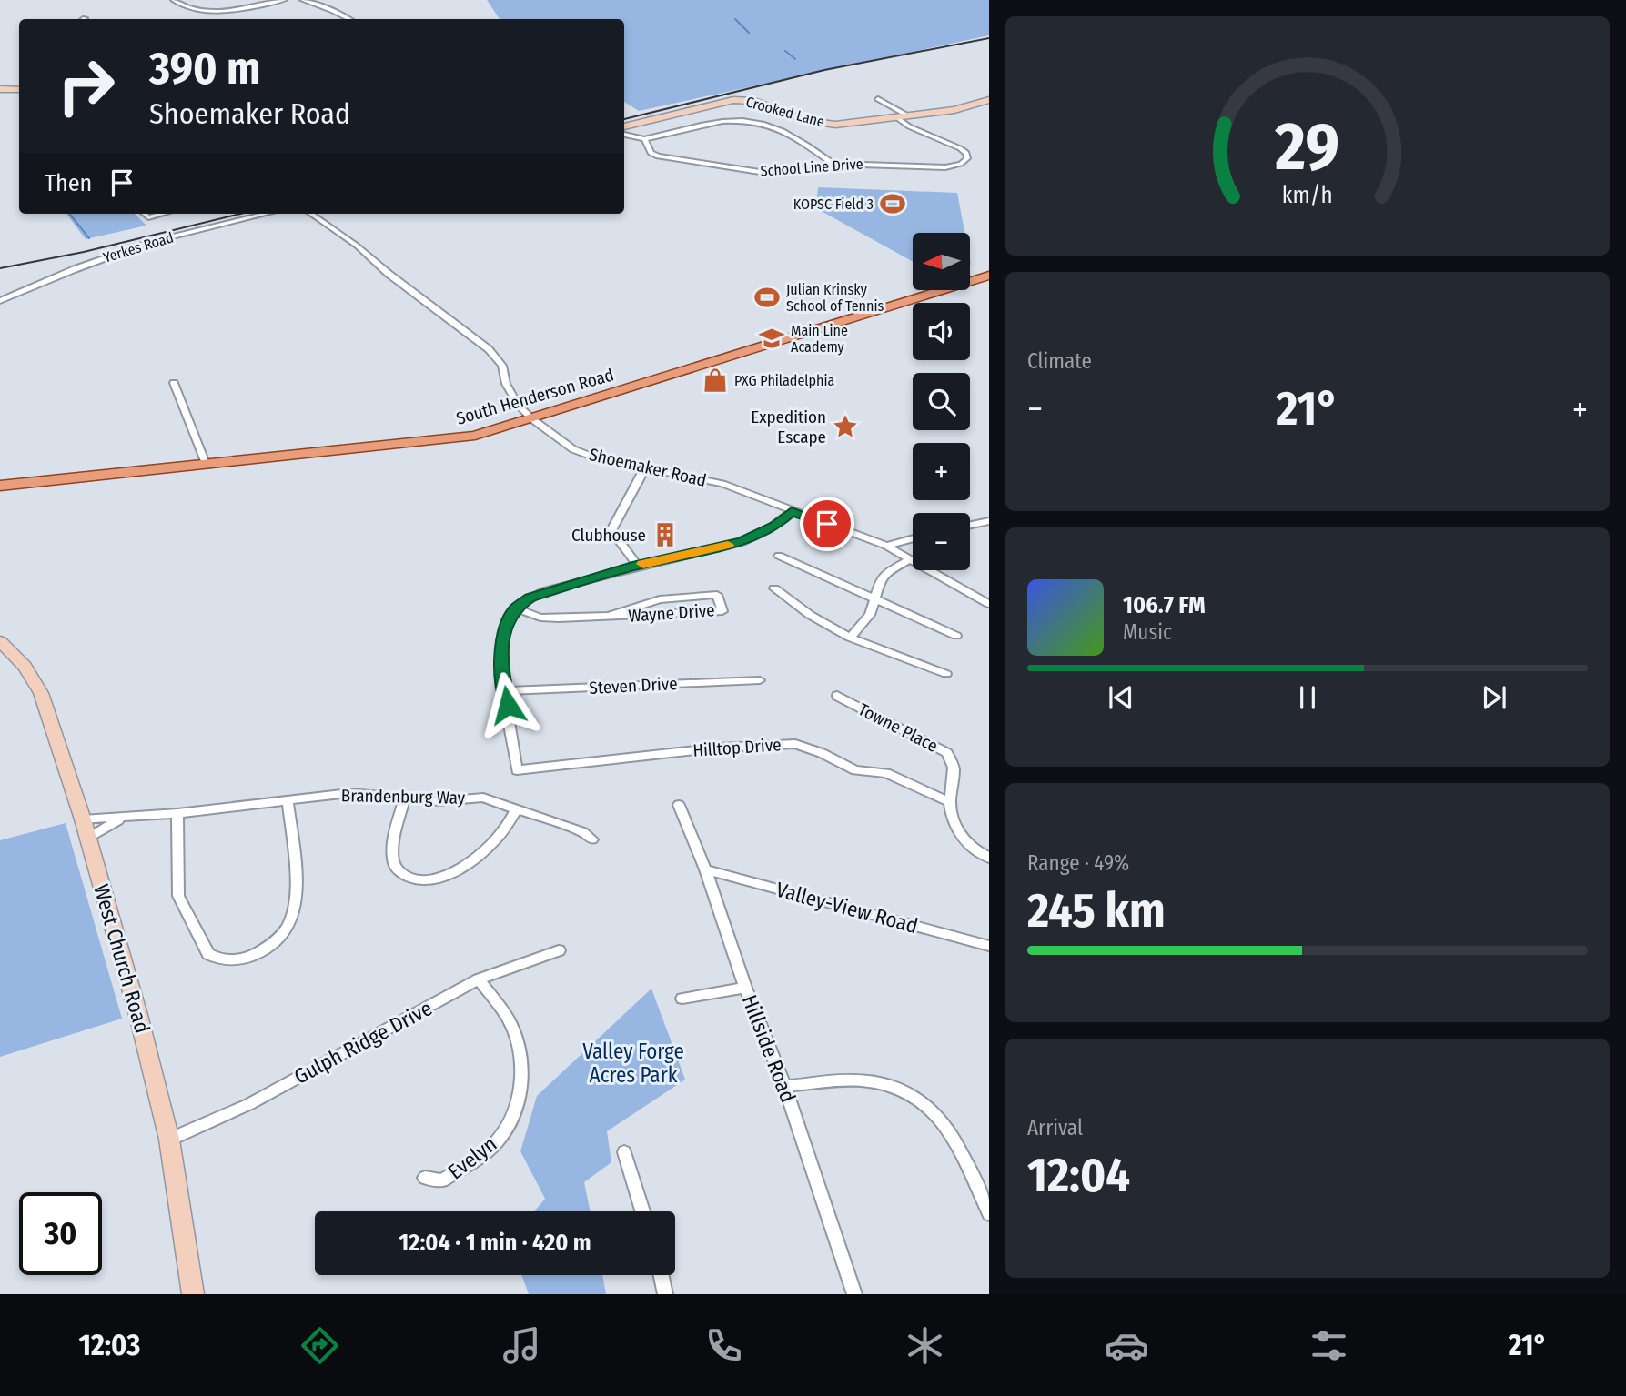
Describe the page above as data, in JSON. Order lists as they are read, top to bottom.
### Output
{
  "streets": {
    "main road": ["South Henderson Road"],
    "street": [
      "Crooked Lane",
      "School Line Drive",
      "Yerkes Road",
      "Shoemaker Road",
      "Wayne Drive",
      "Steven Drive",
      "Towne Place",
      "Hilltop Drive",
      "Brandenburg Way",
      "Valley-View Road",
      "West Church Road",
      "Gulph Ridge Drive",
      "Hillside Road",
      "Evelyn"
    ]
  },
  "crossings": [
    ["Crooked Lane", "School Line Drive"],
    ["South Henderson Road", "Shoemaker Road"],
    ["Steven Drive", "Hilltop Drive"],
    ["Towne Place", "Hilltop Drive"],
    ["Brandenburg Way", "West Church Road"],
    ["Valley-View Road", "Hillside Road"],
    ["West Church Road", "Gulph Ridge Drive"],
    ["Gulph Ridge Drive", "Evelyn"]
  ],
  "parks": ["Valley Forge Acres Park"],
  "places": {
    "sports": ["KOPSC Field 3", "Julian Krinsky School of Tennis"],
    "school or university": ["Main Line Academy"],
    "shop": ["PXG Philadelphia"],
    "place": ["Expedition Escape"],
    "building": ["Clubhouse"]
  },
  "north": "left",
  "page": {
    "turn": ["390 m", "Shoemaker Road"],
    "then": "Then",
    "map_buttons": ["+", "−"],
    "tile": [
      "Climate",
      ["Range · 49%", "245 km"],
      ["Arrival", "12:04"]
    ],
    "heat": ["−", "21°", "+"],
    "song": ["106.7 FM", "Music"],
    "limit": "30",
    "trip": "12:04 · 1 min · 420 m",
    "tabs": ["12:03", "21°"],
    "gauge": ["29", "km/h"]
  }
}
